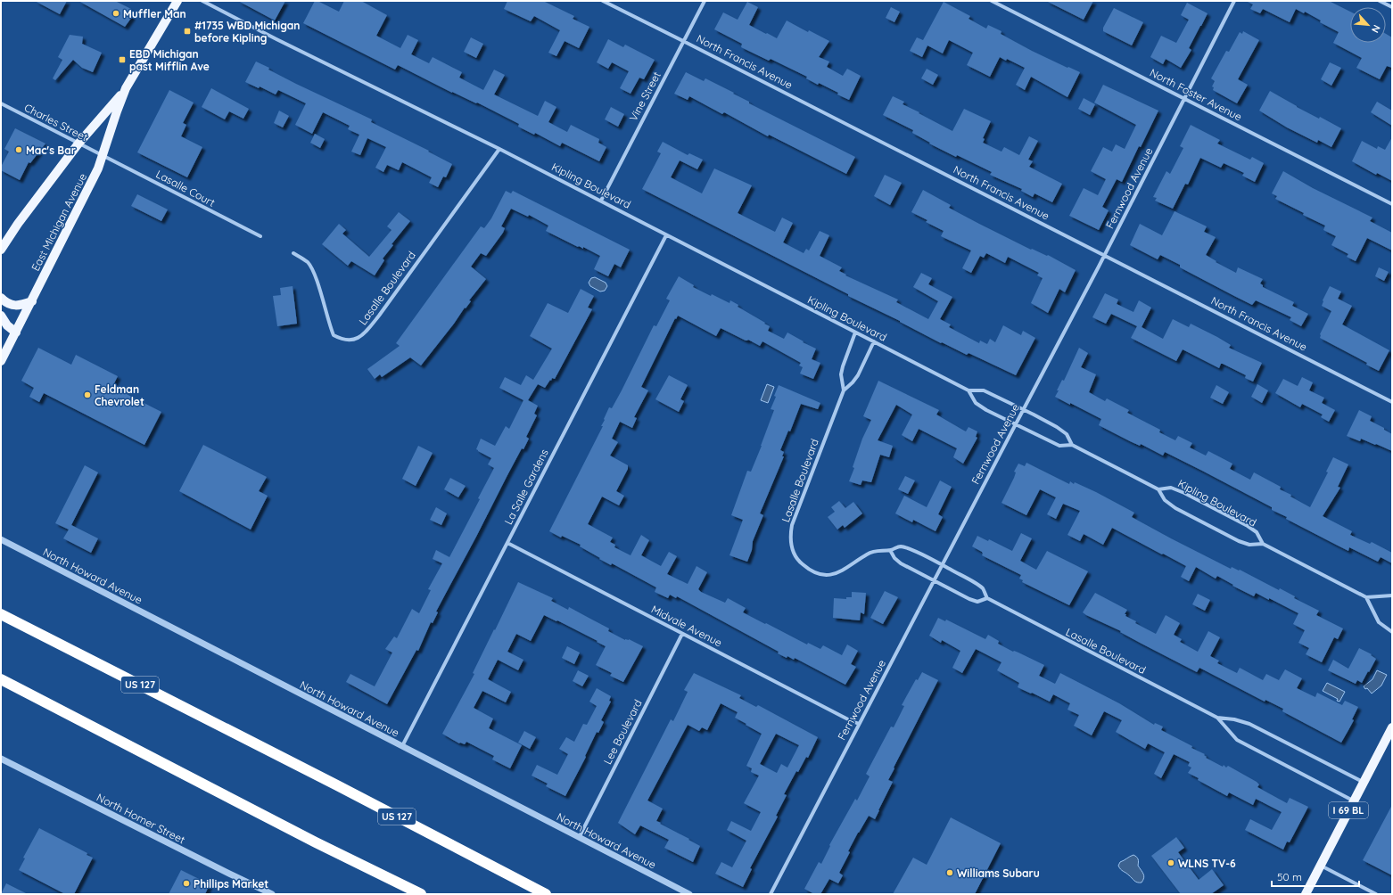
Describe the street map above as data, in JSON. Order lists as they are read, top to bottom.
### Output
{
  "streets": {
    "highway": ["US 127"],
    "main road": ["East Michigan Avenue", "I 69 BL"],
    "street": [
      "North Francis Avenue",
      "North Foster Avenue",
      "Vine Street",
      "Charles Street",
      "Kipling Boulevard",
      "Lasalle Court",
      "Fernwood Avenue",
      "Lasalle Boulevard",
      "La Salle Gardens",
      "North Howard Avenue",
      "Midvale Avenue",
      "Lee Boulevard",
      "North Homer Street"
    ]
  },
  "crossings": [
    ["North Francis Avenue", "Vine Street"],
    ["North Francis Avenue", "Fernwood Avenue"],
    ["North Foster Avenue", "Fernwood Avenue"],
    ["Vine Street", "Kipling Boulevard"],
    ["Charles Street", "Lasalle Court"],
    ["Charles Street", "East Michigan Avenue"],
    ["Kipling Boulevard", "Fernwood Avenue"],
    ["Kipling Boulevard", "Lasalle Boulevard"],
    ["Kipling Boulevard", "La Salle Gardens"],
    ["Lasalle Court", "East Michigan Avenue"],
    ["Fernwood Avenue", "Lasalle Boulevard"],
    ["Fernwood Avenue", "Midvale Avenue"],
    ["Lasalle Boulevard", "I 69 BL"],
    ["La Salle Gardens", "North Howard Avenue"],
    ["La Salle Gardens", "Midvale Avenue"],
    ["North Howard Avenue", "Lee Boulevard"],
    ["Midvale Avenue", "Lee Boulevard"]
  ],
  "places": {
    "other": [
      "Muffler Man",
      "Mac's Bar",
      "Feldman Chevrolet",
      "WLNS TV-6",
      "Williams Subaru",
      "Phillips Market"
    ],
    "transit": ["#1735 WBD Michigan before Kipling", "EBD Michigan past Mifflin Ave"]
  },
  "scale_bar": "50 m",
  "north": "bottom right"
}
